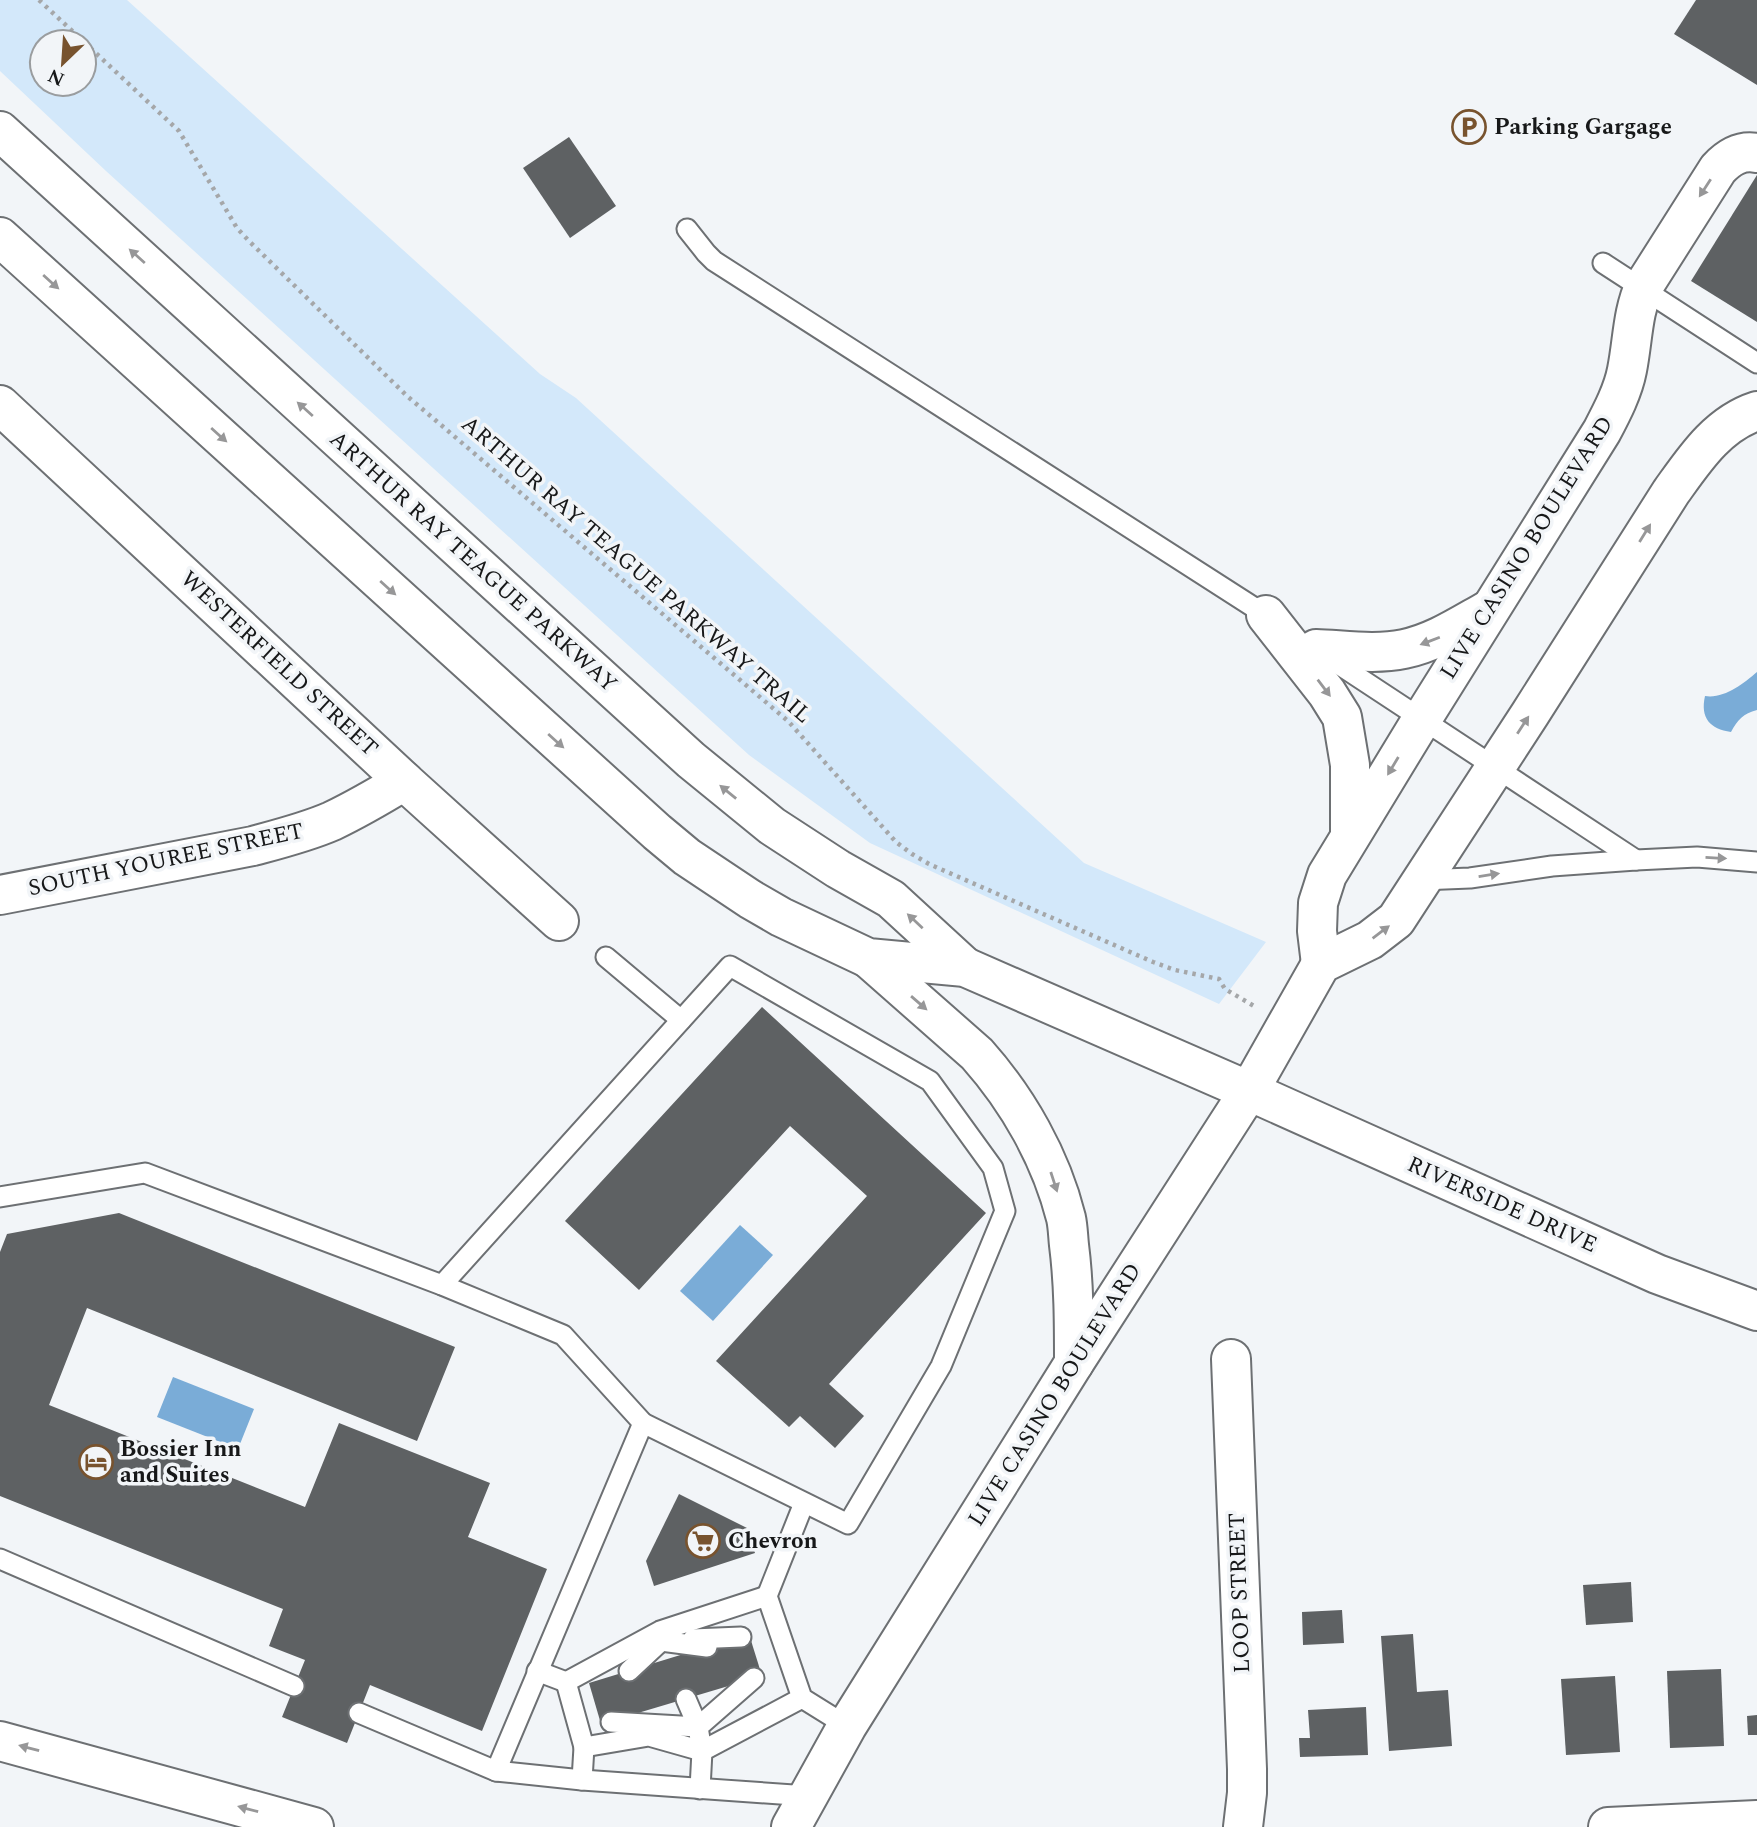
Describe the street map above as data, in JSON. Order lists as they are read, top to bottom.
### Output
{
  "streets": {
    "main road": [
      "LIVE CASINO BOULEVARD",
      "ARTHUR RAY TEAGUE PARKWAY",
      "WESTERFIELD STREET",
      "SOUTH YOUREE STREET",
      "RIVERSIDE DRIVE",
      "LOOP STREET"
    ],
    "path": ["ARTHUR RAY TEAGUE PARKWAY TRAIL"]
  },
  "crossings": [
    ["LIVE CASINO BOULEVARD", "ARTHUR RAY TEAGUE PARKWAY"],
    ["LIVE CASINO BOULEVARD", "ARTHUR RAY TEAGUE PARKWAY TRAIL"],
    ["LIVE CASINO BOULEVARD", "RIVERSIDE DRIVE"],
    ["ARTHUR RAY TEAGUE PARKWAY", "RIVERSIDE DRIVE"],
    ["WESTERFIELD STREET", "SOUTH YOUREE STREET"]
  ],
  "places": {
    "parking": ["Parking Gargage"],
    "hotel": ["Bossier Inn and Suites"],
    "supermarket": ["Chevron"]
  },
  "north": "bottom left"
}
